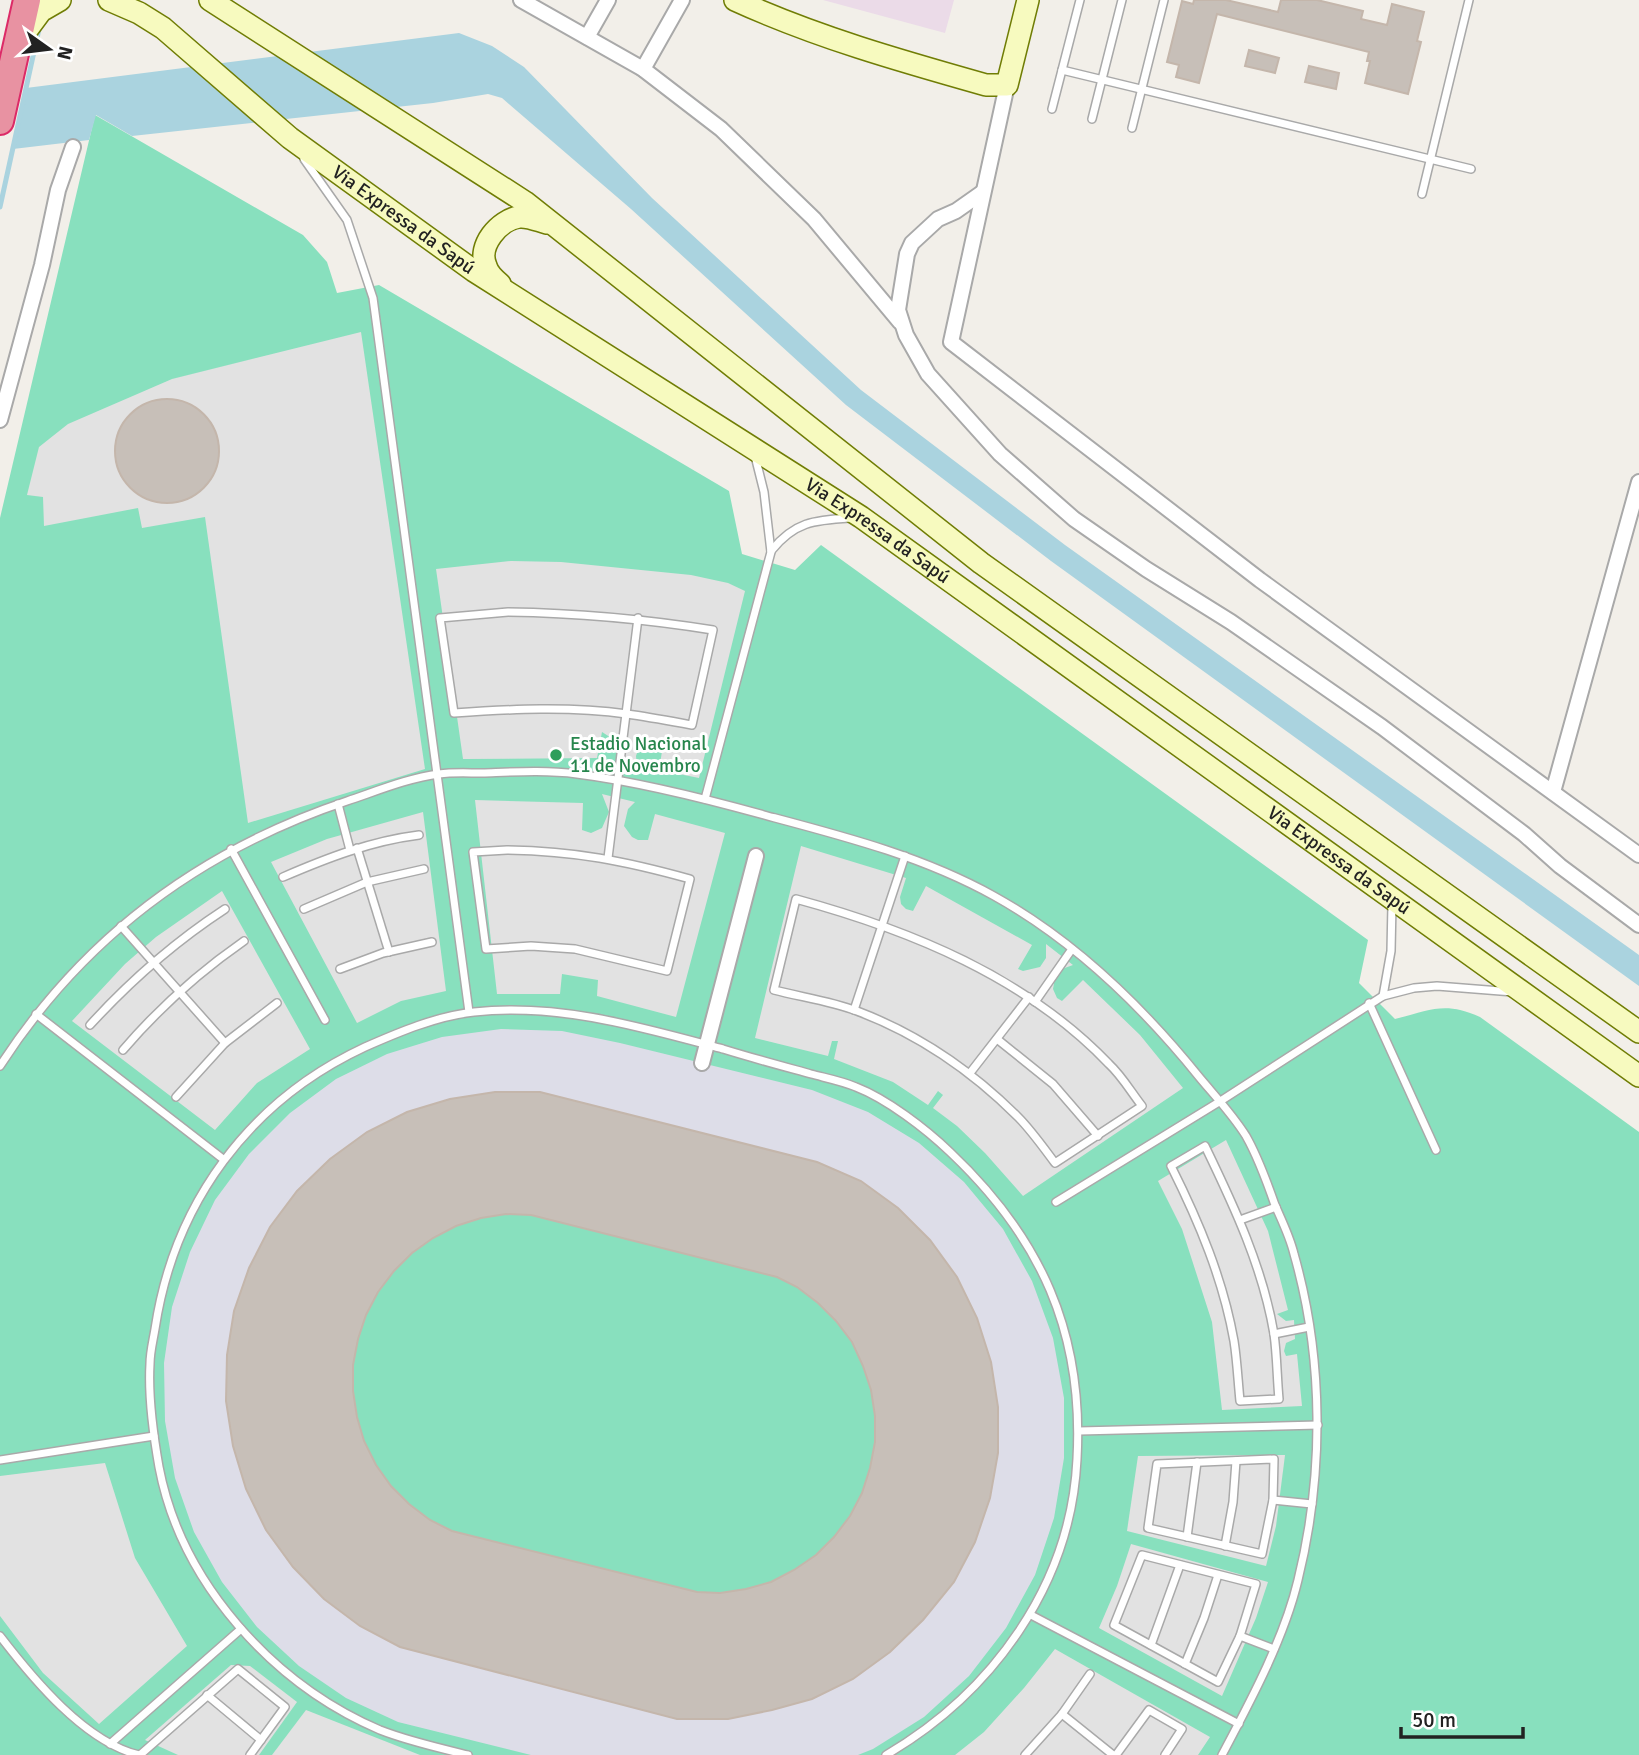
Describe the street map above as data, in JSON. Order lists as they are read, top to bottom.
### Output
{
  "streets": {
    "main road": ["Via Expressa da Sapú"]
  },
  "places": ["Estadio Nacional 11 de Novembro"],
  "scale_bar": "50 m",
  "north": "right"
}
